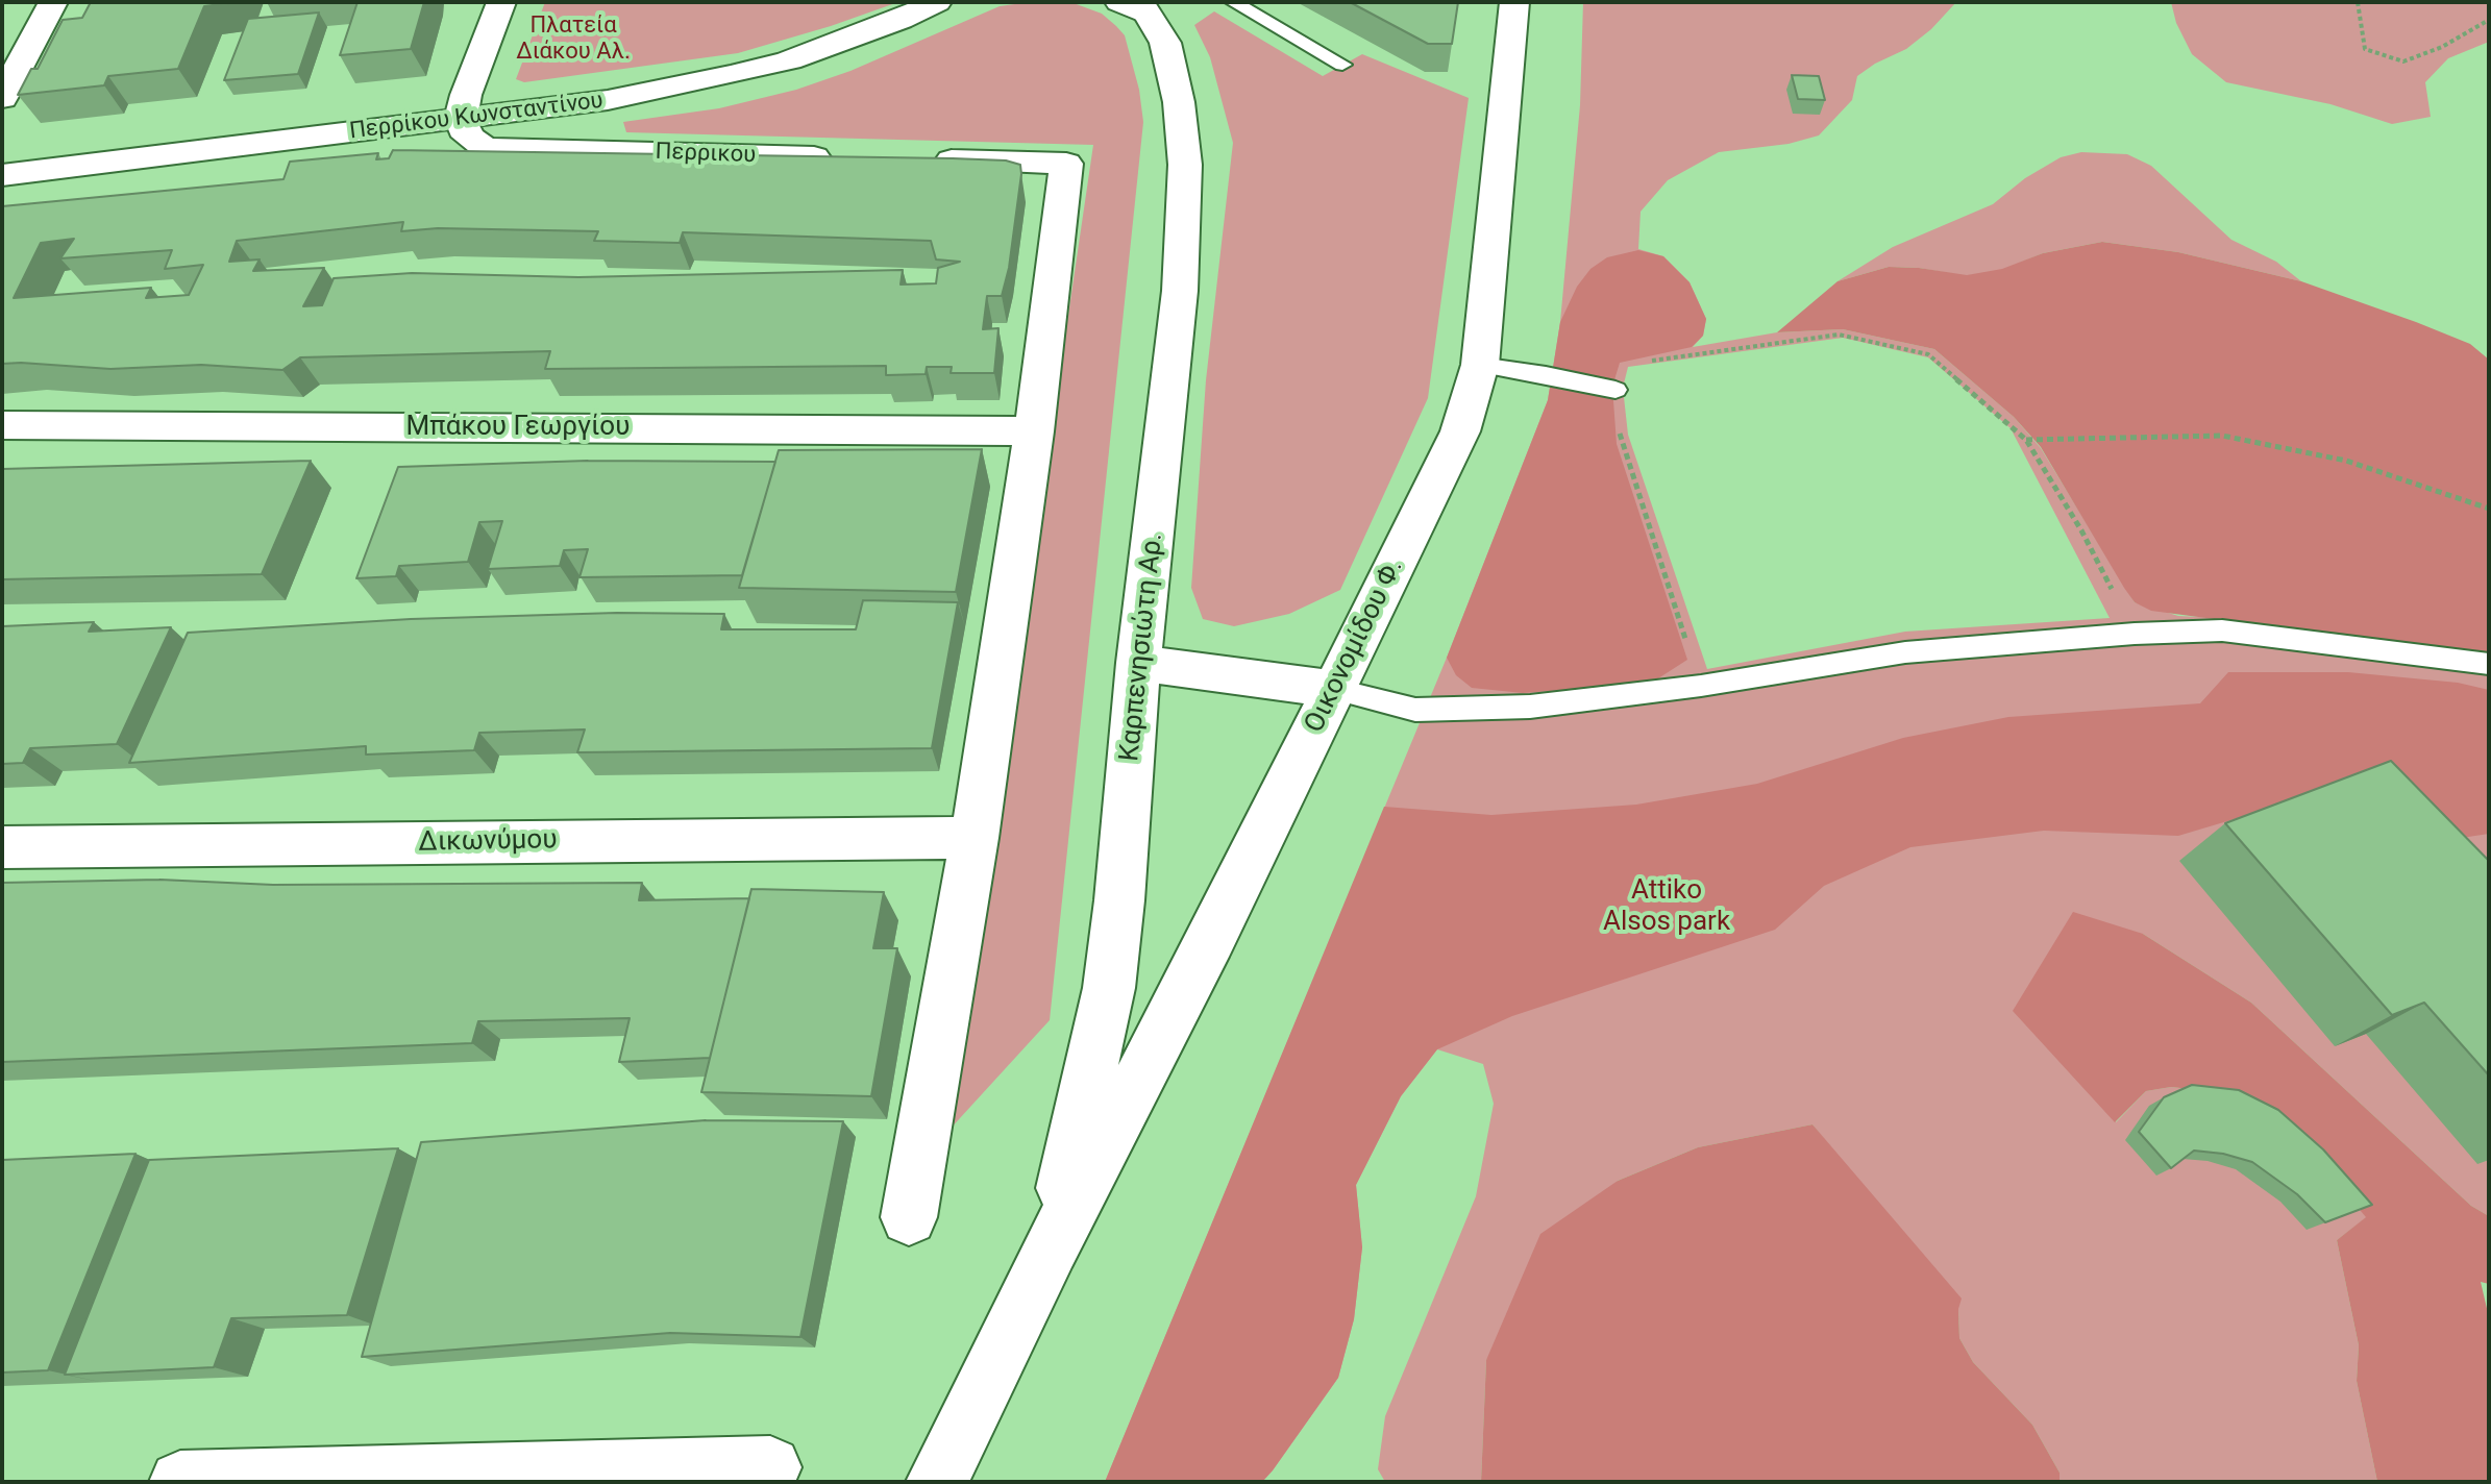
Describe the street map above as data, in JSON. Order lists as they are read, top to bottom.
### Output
{
  "streets": {
    "street": [
      "Περρίκου Κωνσταντίνου",
      "Περρικου",
      "Μπάκου Γεωργίου",
      "Οικονομίδου Φ.",
      "Καρπενησιώτη Αρ.",
      "Δικωνύμου"
    ]
  },
  "crossings": [
    ["Περρίκου Κωνσταντίνου", "Περρικου"],
    ["Οικονομίδου Φ.", "Καρπενησιώτη Αρ."]
  ],
  "parks": ["Πλατεία Διάκου Αλ.", "Attiko Alsos park"]
}
